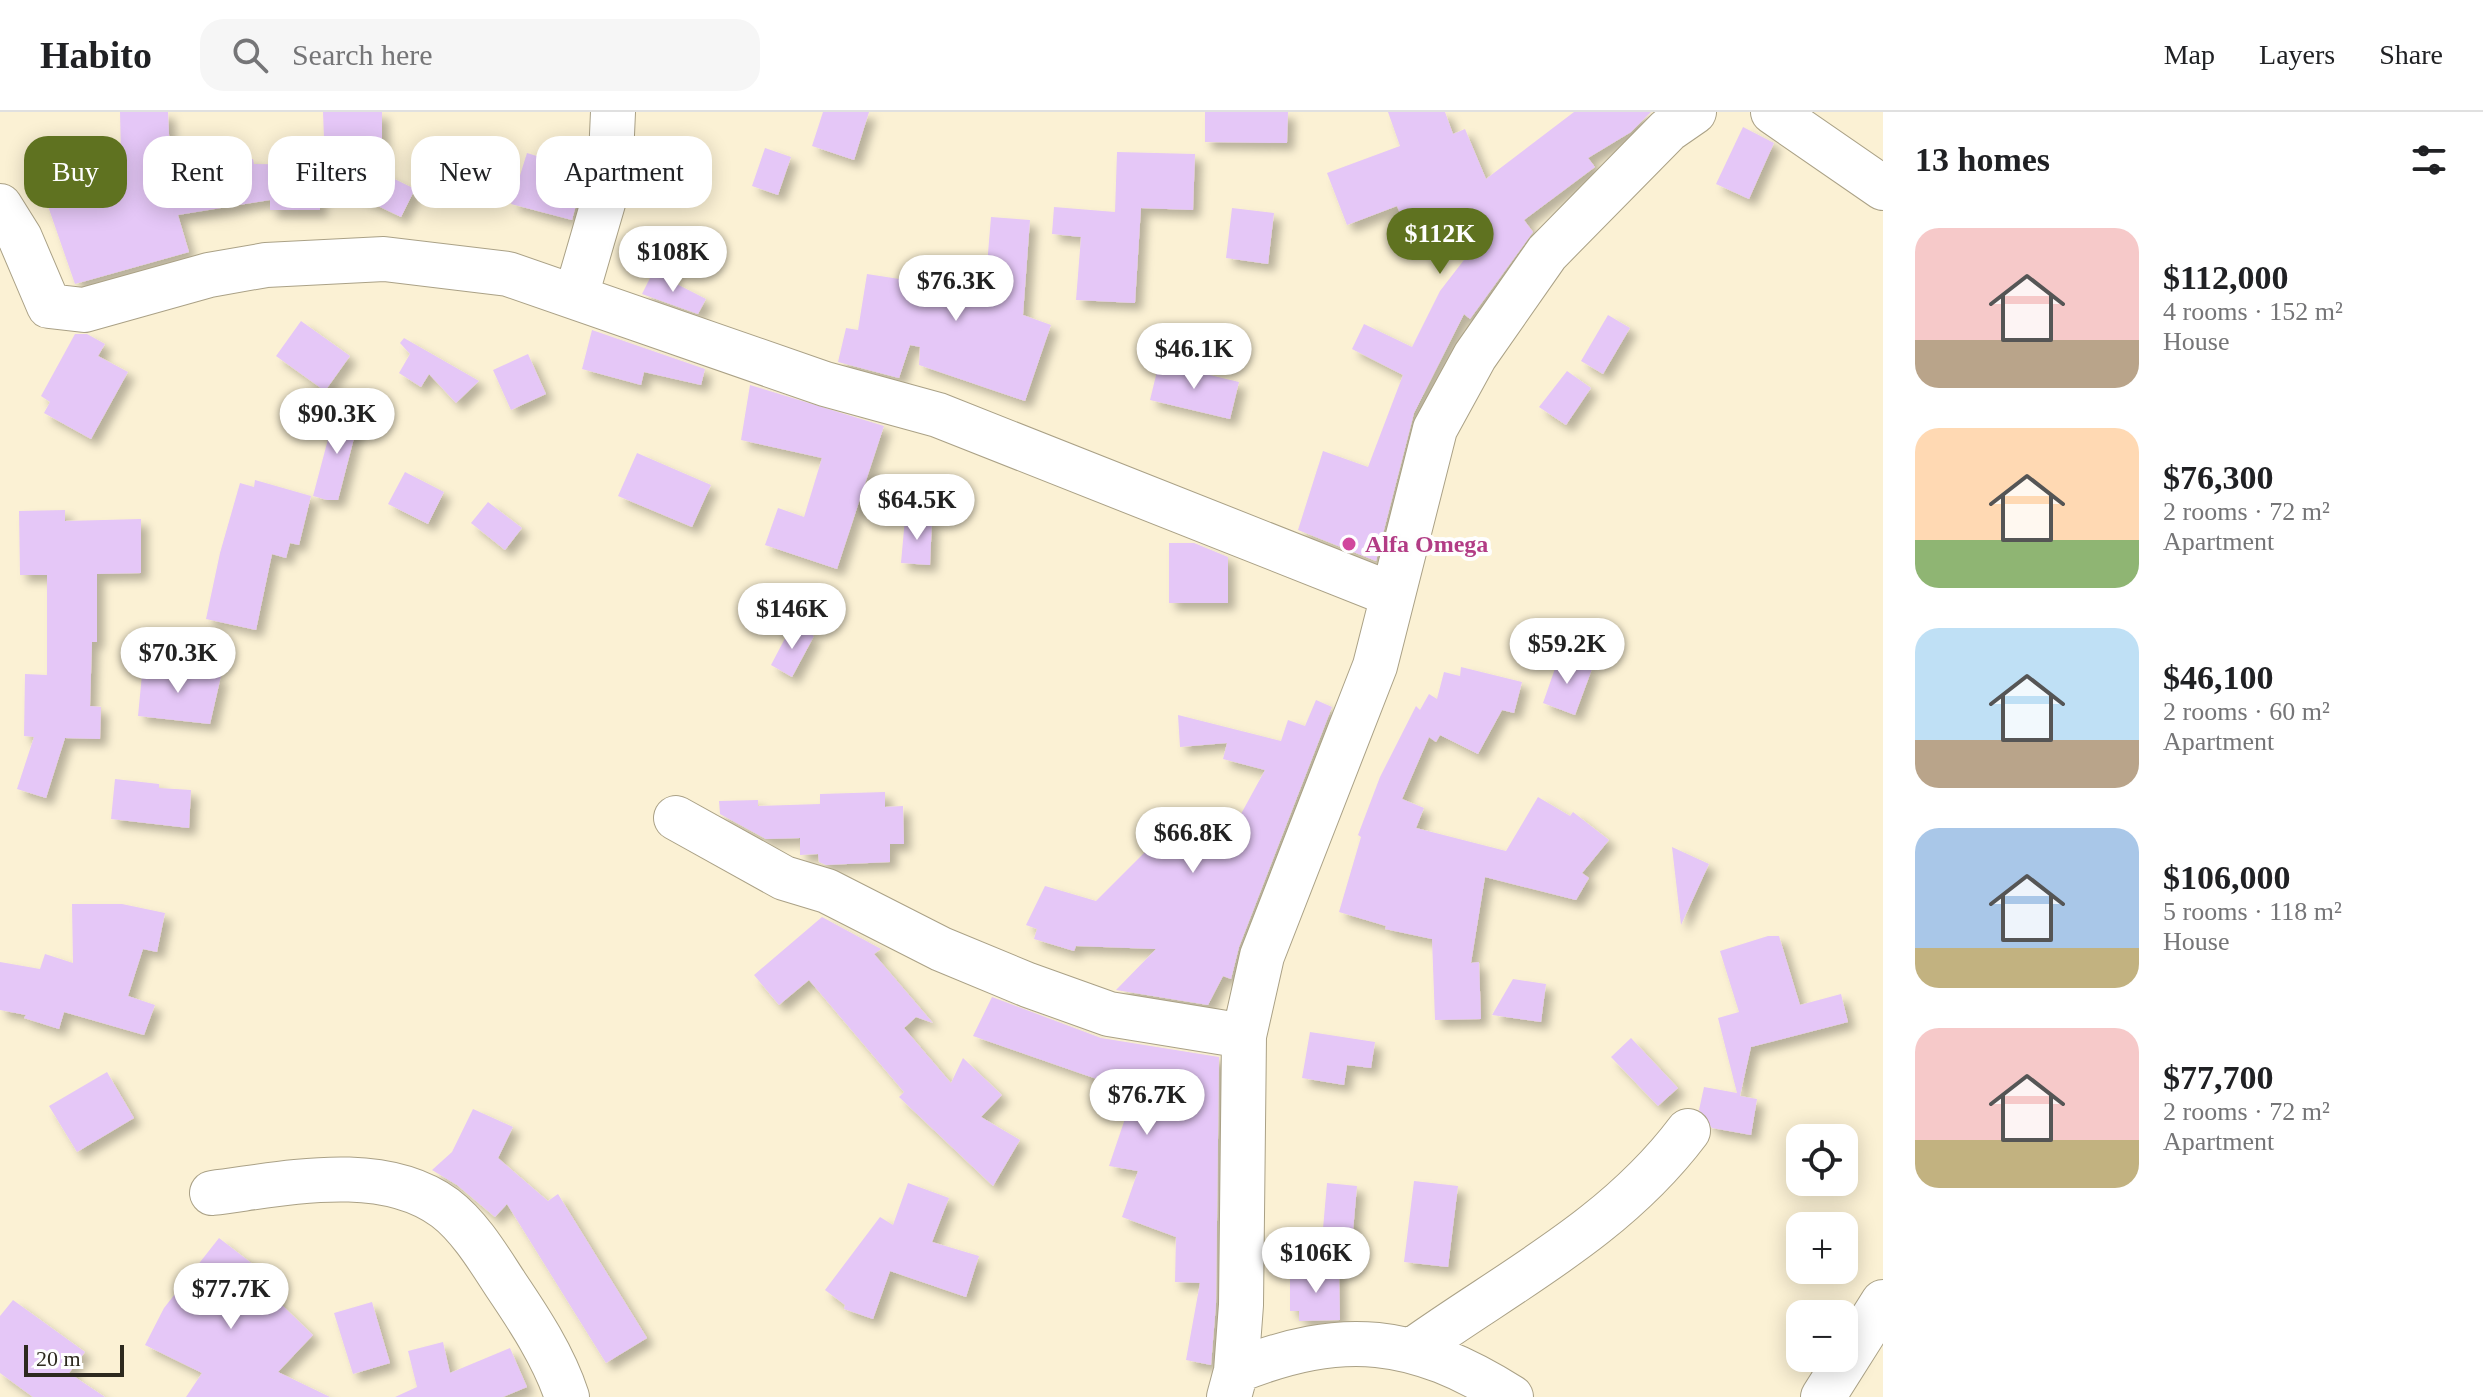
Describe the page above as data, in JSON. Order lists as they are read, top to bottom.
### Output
{
  "places": ["Alfa Omega"],
  "scale_bar": "20 m",
  "page": {
    "header": "Habito",
    "search": "Search here",
    "nav": ["Map", "Layers", "Share"],
    "heading": "13 homes",
    "chip": [
      "Buy",
      "Rent",
      "Filters",
      "New",
      "Apartment"
    ],
    "price": [
      "$112K",
      "$108K",
      "$76.3K",
      "$46.1K",
      "$90.3K",
      "$64.5K",
      "$146K",
      "$59.2K",
      "$70.3K",
      "$66.8K",
      "$76.7K",
      "$106K",
      "$77.7K"
    ],
    "list": [
      {
        "name": "$112,000",
        "note": "4 rooms · 152 m² · House"
      },
      {
        "name": "$76,300",
        "note": "2 rooms · 72 m² · Apartment"
      },
      {
        "name": "$46,100",
        "note": "2 rooms · 60 m² · Apartment"
      },
      {
        "name": "$106,000",
        "note": "5 rooms · 118 m² · House"
      },
      {
        "name": "$77,700",
        "note": "2 rooms · 72 m² · Apartment"
      }
    ],
    "map_buttons": ["+", "−"],
    "scale": "20 m"
  }
}
